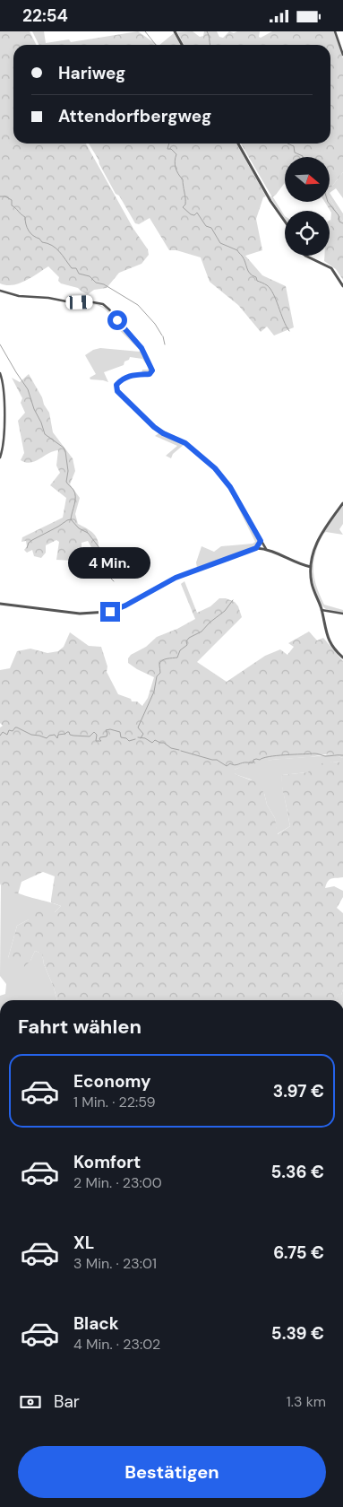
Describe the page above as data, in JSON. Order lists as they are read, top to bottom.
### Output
{
  "north": "right",
  "page": {
    "status": "22:54",
    "banner": ["Hariweg", "Attendorfbergweg"],
    "bubble": "4 Min.",
    "heading": "Fahrt wählen",
    "list": [
      {
        "name": "Economy",
        "note": "1 Min. · 22:59",
        "value": "3.97 €"
      },
      {
        "name": "Komfort",
        "note": "2 Min. · 23:00",
        "value": "5.36 €"
      },
      {
        "name": "XL",
        "note": "3 Min. · 23:01",
        "value": "6.75 €"
      },
      {
        "name": "Black",
        "note": "4 Min. · 23:02",
        "value": "5.39 €"
      }
    ],
    "pay": ["Bar", "1.3 km"],
    "buttons": "Bestätigen"
  }
}
